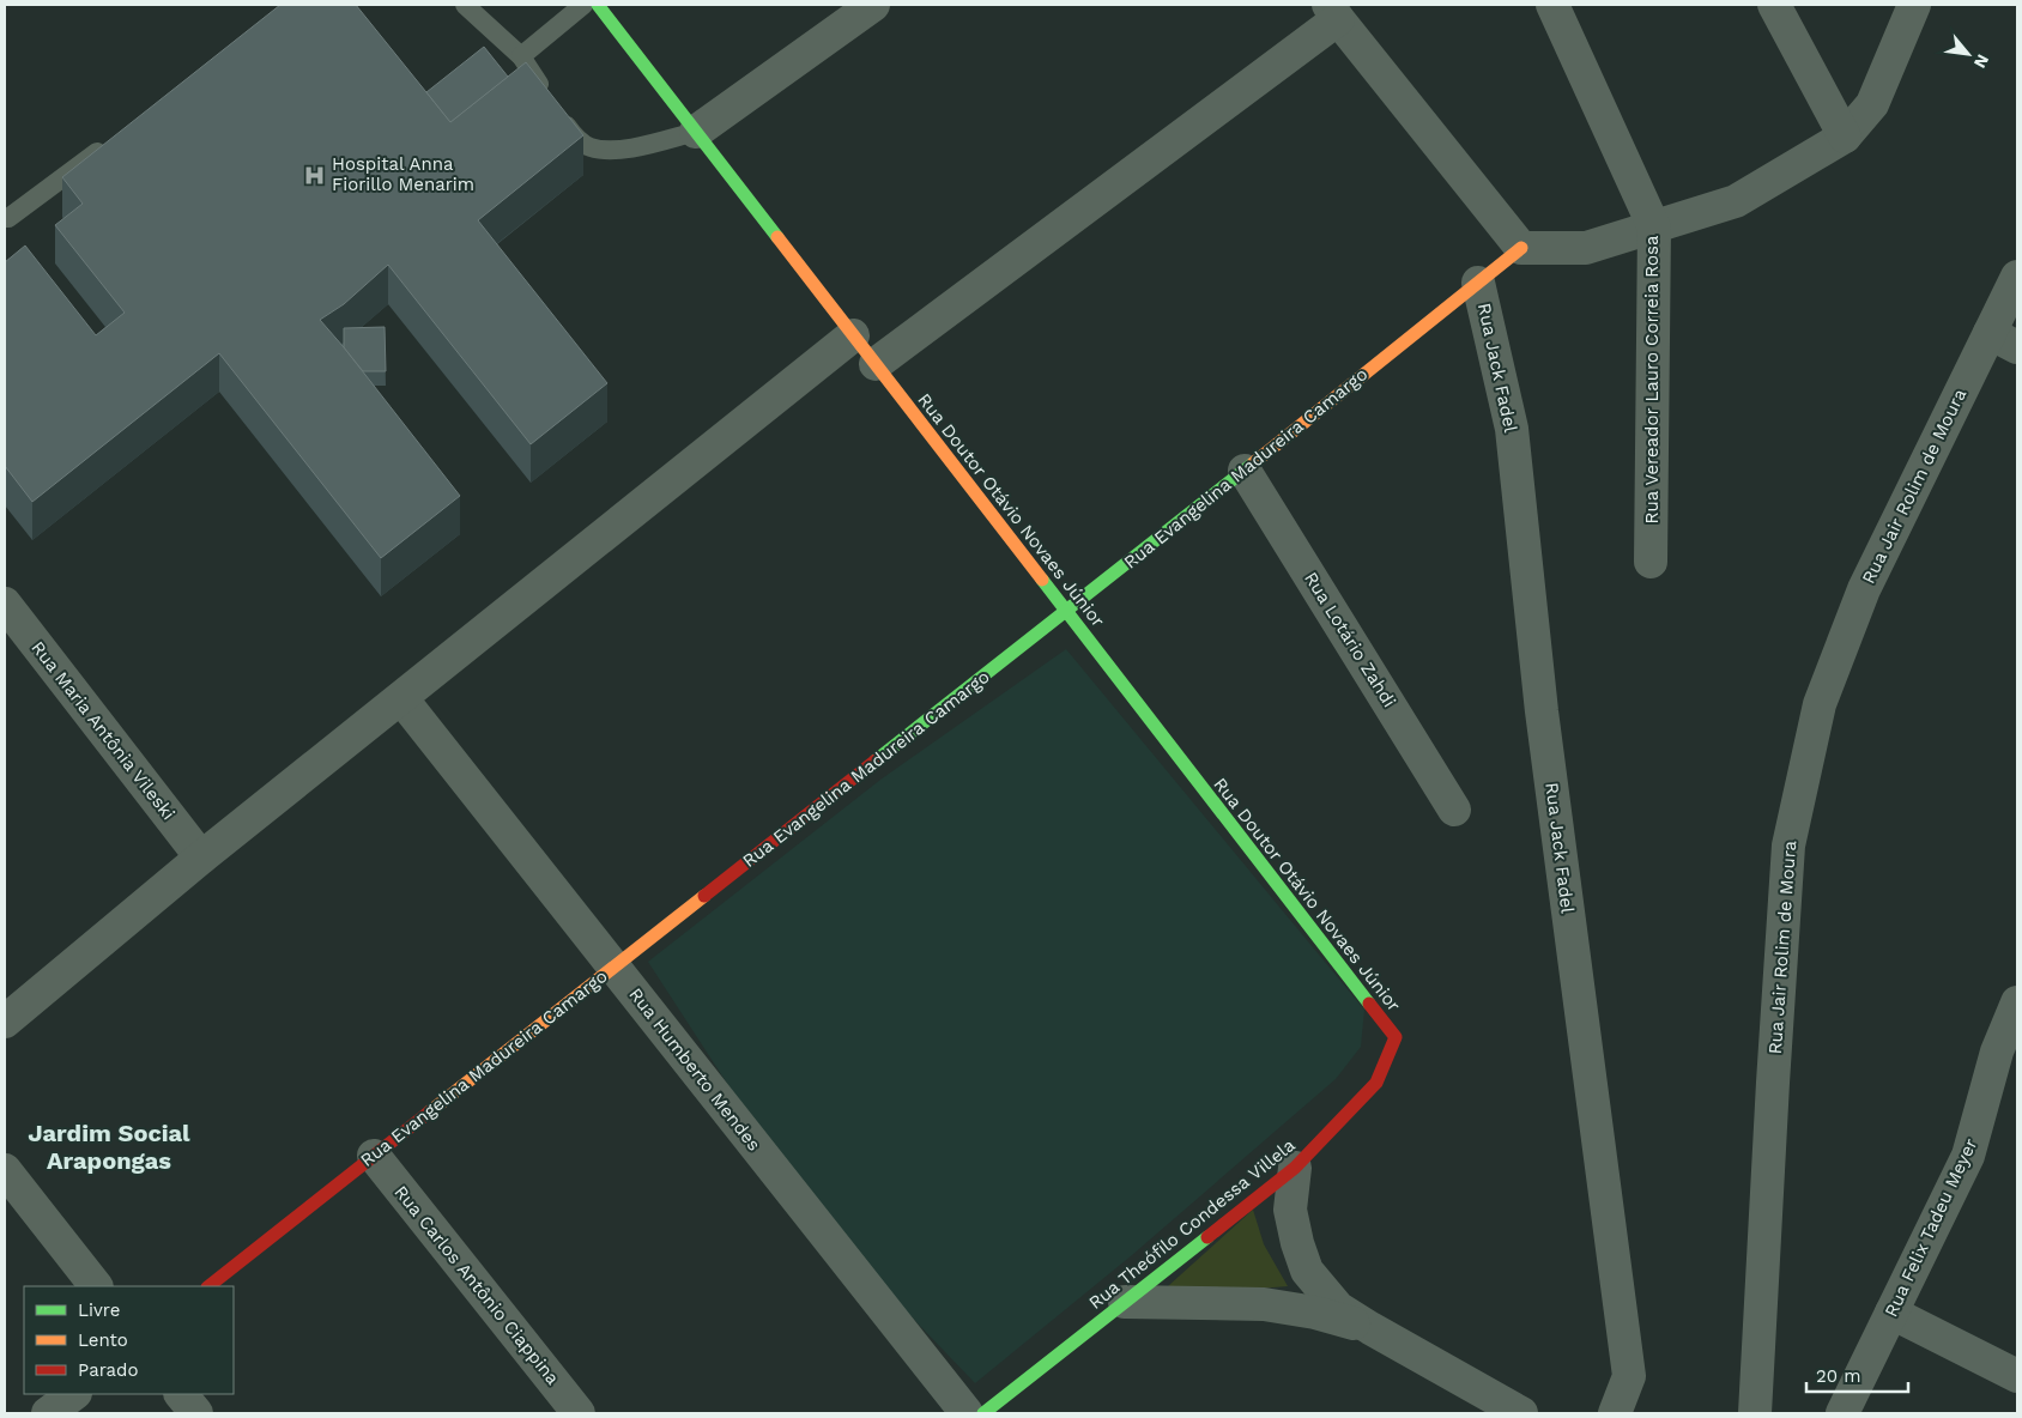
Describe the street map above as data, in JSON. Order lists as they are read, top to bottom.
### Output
{
  "streets": {
    "street": [
      "Rua Jack Fadel",
      "Rua Vereador Lauro Correia Rosa",
      "Rua Evangelina Madureira Camargo",
      "Rua Jair Rolim de Moura",
      "Rua Doutor Otávio Novaes Júnior",
      "Rua Lotário Zahdi",
      "Rua Maria Antônia Vileski",
      "Rua Humberto Mendes",
      "Rua Theófilo Condessa Villela",
      "Rua Felix Tadeu Meyer",
      "Rua Carlos Antônio Ciappina"
    ]
  },
  "crossings": [
    ["Rua Jack Fadel", "Rua Evangelina Madureira Camargo"],
    ["Rua Evangelina Madureira Camargo", "Rua Doutor Otávio Novaes Júnior"],
    ["Rua Evangelina Madureira Camargo", "Rua Lotário Zahdi"],
    ["Rua Evangelina Madureira Camargo", "Rua Humberto Mendes"],
    ["Rua Evangelina Madureira Camargo", "Rua Carlos Antônio Ciappina"],
    ["Rua Doutor Otávio Novaes Júnior", "Rua Theófilo Condessa Villela"]
  ],
  "districts": ["Jardim Social Arapongas"],
  "places": {
    "hospital": ["Hospital Anna Fiorillo Menarim"]
  },
  "legend": ["Livre", "Lento", "Parado"],
  "scale_bar": "20 m",
  "north": "bottom right"
}
